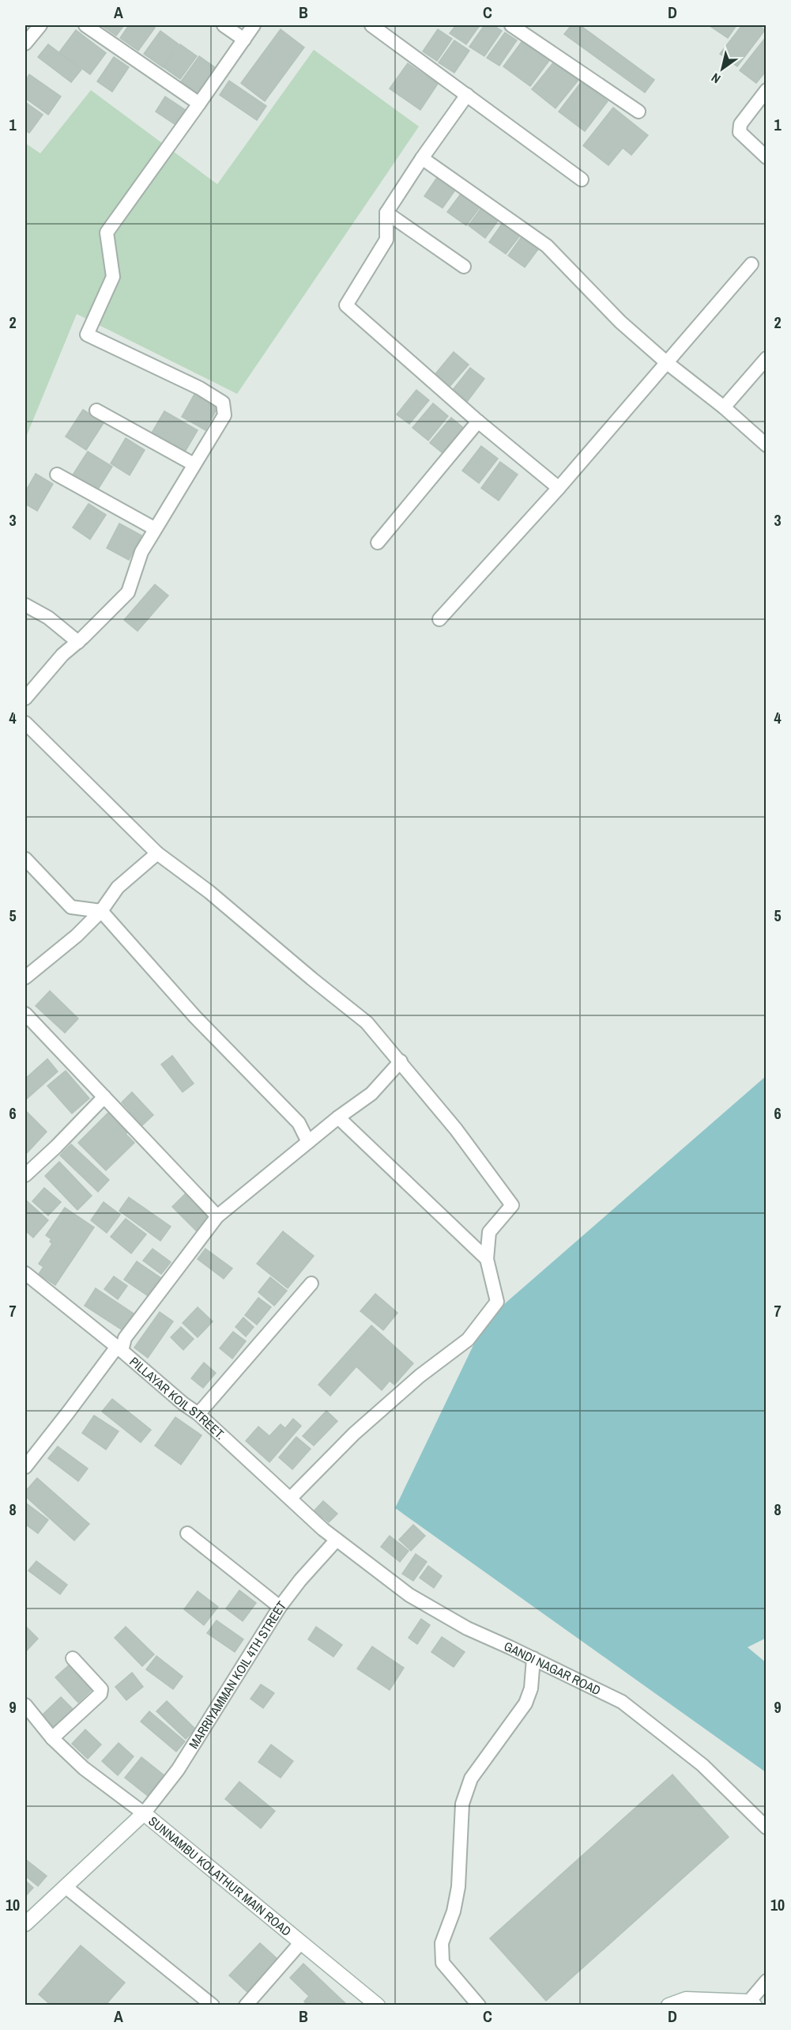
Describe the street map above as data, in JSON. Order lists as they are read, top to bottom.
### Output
{
  "streets": {
    "street": [
      "PILLAYAR KOIL STREET.",
      "GANDI NAGAR ROAD",
      "MARRIYAMMAN KOIL 4TH STREET",
      "SUNNAMBU KOLATHUR MAIN ROAD"
    ]
  },
  "crossings": [
    ["PILLAYAR KOIL STREET.", "GANDI NAGAR ROAD"],
    ["GANDI NAGAR ROAD", "MARRIYAMMAN KOIL 4TH STREET"],
    ["MARRIYAMMAN KOIL 4TH STREET", "SUNNAMBU KOLATHUR MAIN ROAD"]
  ],
  "north": "bottom left",
  "grid": {
    "columns": [
      "A",
      "B",
      "C",
      "D"
    ],
    "rows": [
      "1",
      "2",
      "3",
      "4",
      "5",
      "6",
      "7",
      "8",
      "9",
      "10"
    ]
  }
}
